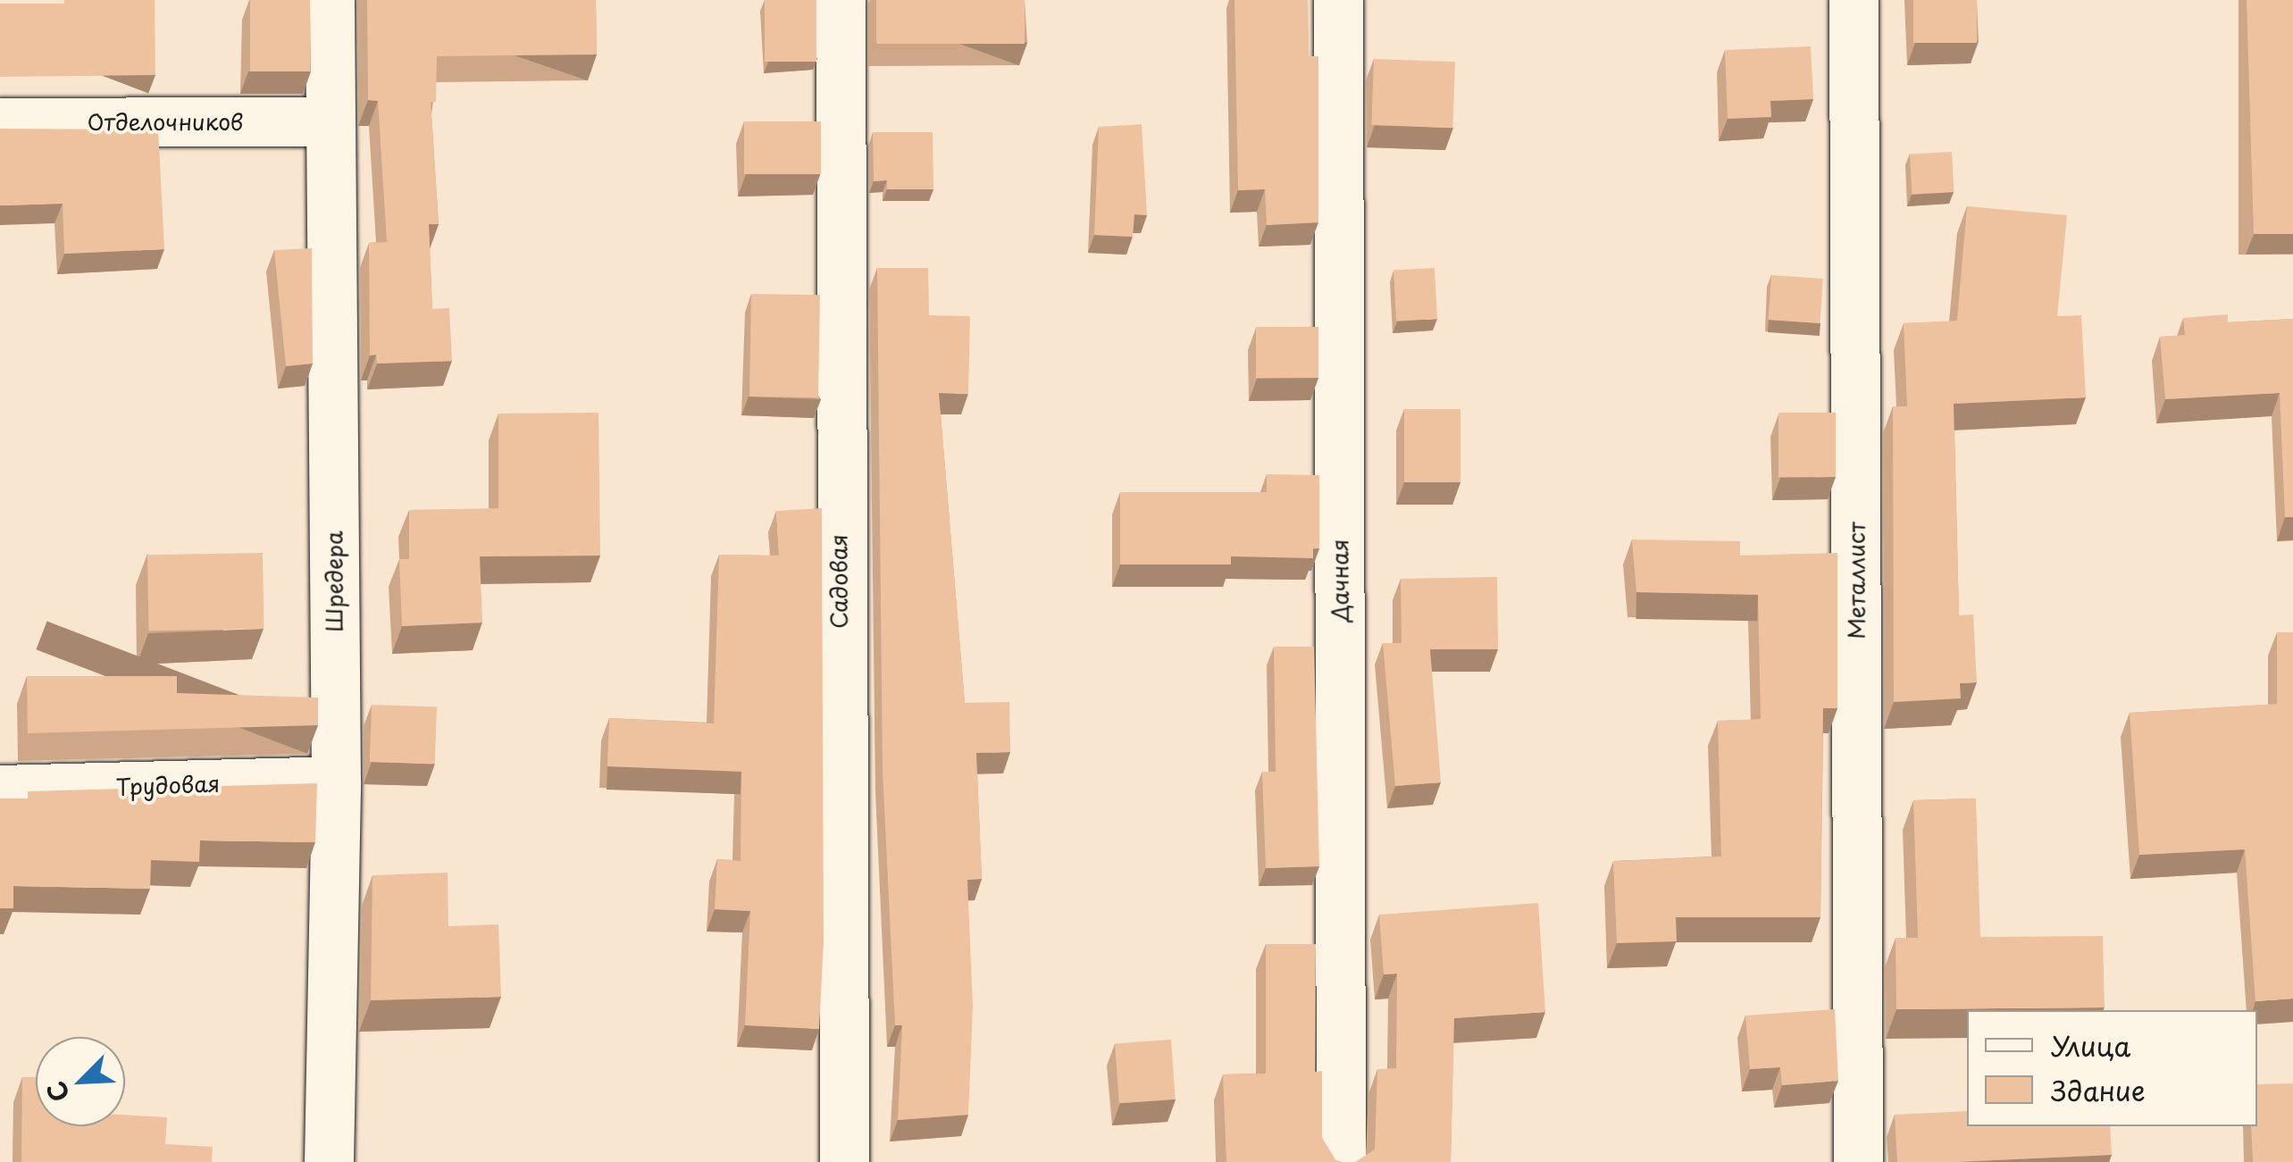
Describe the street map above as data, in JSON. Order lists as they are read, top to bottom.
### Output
{
  "streets": {
    "street": [
      "Отделочников",
      "Дачная",
      "Металлист",
      "Шредера",
      "Садовая",
      "Трудовая"
    ]
  },
  "crossings": [
    ["Отделочников", "Шредера"],
    ["Шредера", "Трудовая"]
  ],
  "legend": ["Улица", "Здание"],
  "north": "bottom left"
}
